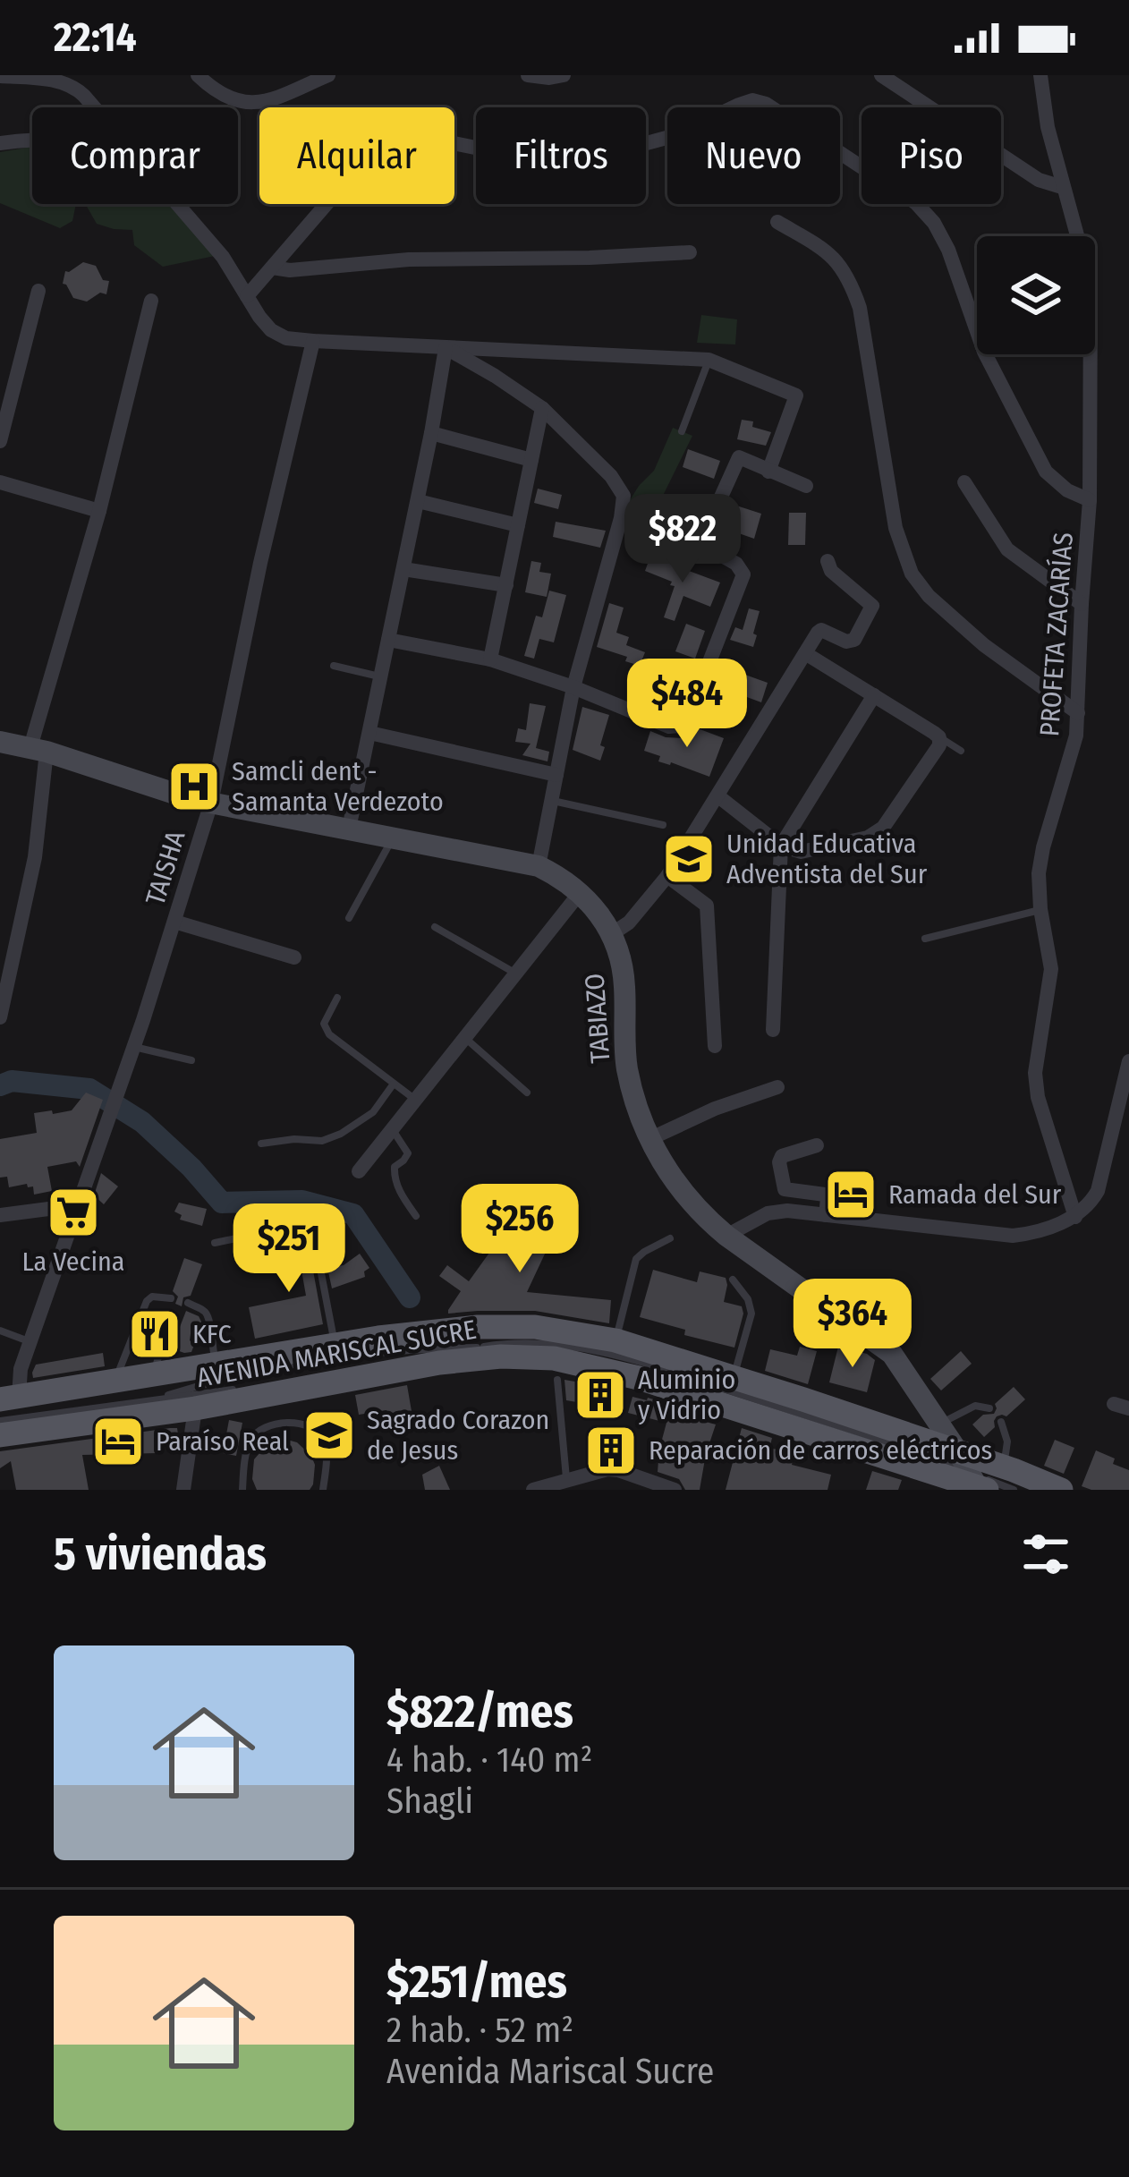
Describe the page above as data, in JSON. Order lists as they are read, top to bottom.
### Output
{
  "streets": {
    "main road": ["AVENIDA MARISCAL SUCRE"],
    "street": ["PROFETA ZACARÍAS", "TAISHA", "TABIAZO"]
  },
  "crossings": [
    ["TAISHA", "TABIAZO"],
    ["TAISHA", "AVENIDA MARISCAL SUCRE"],
    ["TABIAZO", "AVENIDA MARISCAL SUCRE"]
  ],
  "places": {
    "hospital": ["Samcli dent - Samanta Verdezoto"],
    "school or university": ["Unidad Educativa Adventista del Sur", "Sagrado Corazon de Jesus"],
    "hotel": ["Ramada del Sur", "Paraíso Real"],
    "supermarket": ["La Vecina"],
    "restaurant": ["KFC"],
    "building": ["Aluminio y Vidrio", "Reparación de carros eléctricos"]
  },
  "page": {
    "status": "22:14",
    "chip": [
      "Comprar",
      "Alquilar",
      "Filtros",
      "Nuevo",
      "Piso"
    ],
    "price": [
      "$822",
      "$484",
      "$256",
      "$251",
      "$364"
    ],
    "heading": "5 viviendas",
    "list": [
      {
        "name": "$822/mes",
        "note": "4 hab. · 140 m² · Shagli"
      },
      {
        "name": "$251/mes",
        "note": "2 hab. · 52 m² · Avenida Mariscal Sucre"
      }
    ]
  }
}
